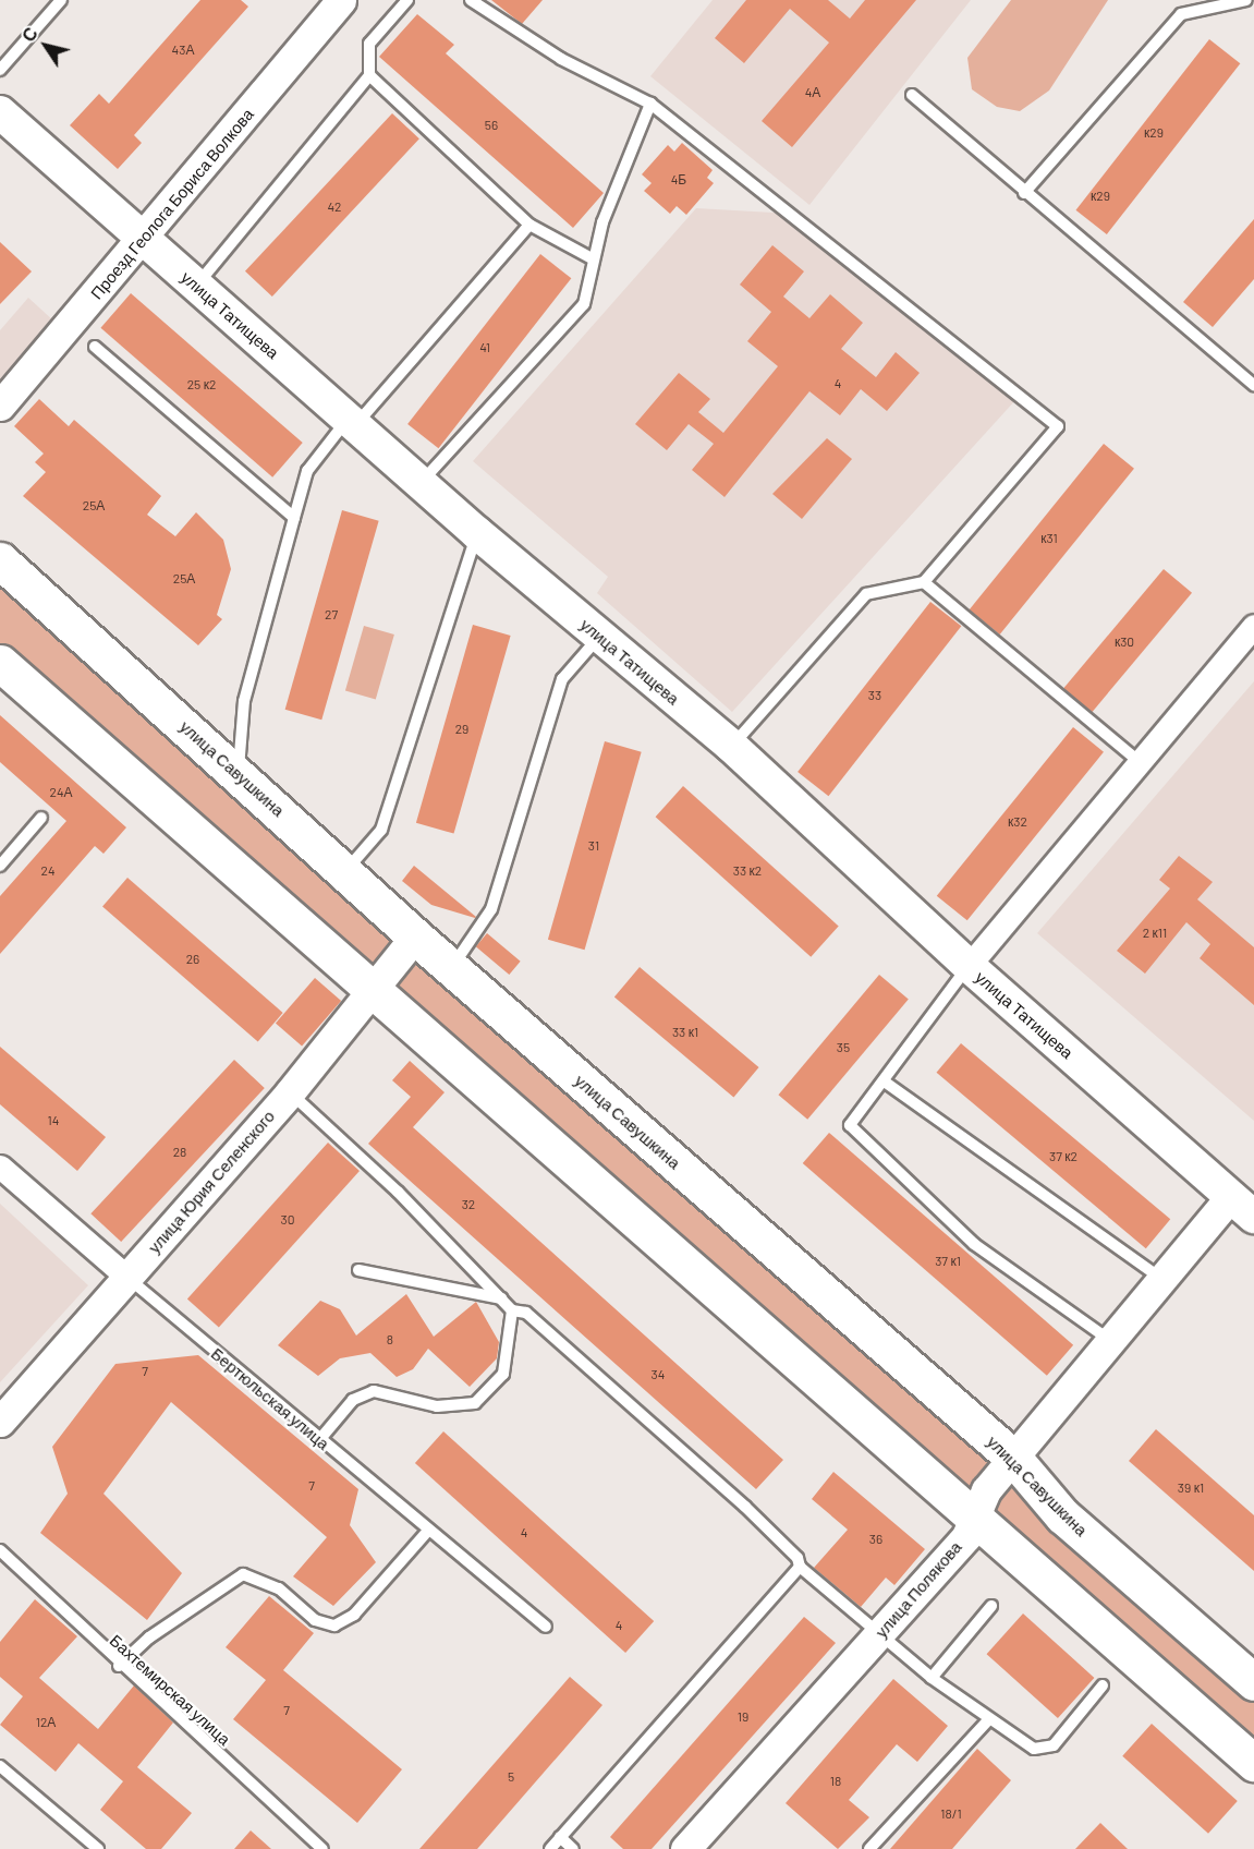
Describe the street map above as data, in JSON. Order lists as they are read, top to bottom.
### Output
{
  "streets": {
    "highway": ["улица Савушкина"],
    "main road": ["улица Татищева"],
    "street": [
      "Проезд Геолога Бориса Волкова",
      "улица Юрия Селенского",
      "Бертюльская улица",
      "улица Полякова"
    ],
    "lane": ["Бахтемирская улица"]
  },
  "crossings": [
    ["Проезд Геолога Бориса Волкова", "улица Татищева"],
    ["улица Татищева", "улица Полякова"],
    ["улица Савушкина", "улица Юрия Селенского"],
    ["улица Савушкина", "улица Полякова"],
    ["улица Юрия Селенского", "Бертюльская улица"]
  ],
  "house_numbers": [
    "43А",
    "4А",
    "56",
    "к29",
    "4Б",
    "к29",
    "42",
    "41",
    "4",
    "25 к2",
    "25А",
    "к31",
    "25А",
    "27",
    "к30",
    "33",
    "29",
    "24А",
    "к32",
    "31",
    "24",
    "33 к2",
    "2 к11",
    "26",
    "33 к1",
    "35",
    "14",
    "28",
    "37 к2",
    "32",
    "30",
    "37 к1",
    "8",
    "7",
    "34",
    "7",
    "39 к1",
    "4",
    "36",
    "4",
    "7",
    "19",
    "12А",
    "5",
    "18",
    "18/1"
  ],
  "north": "top left"
}
